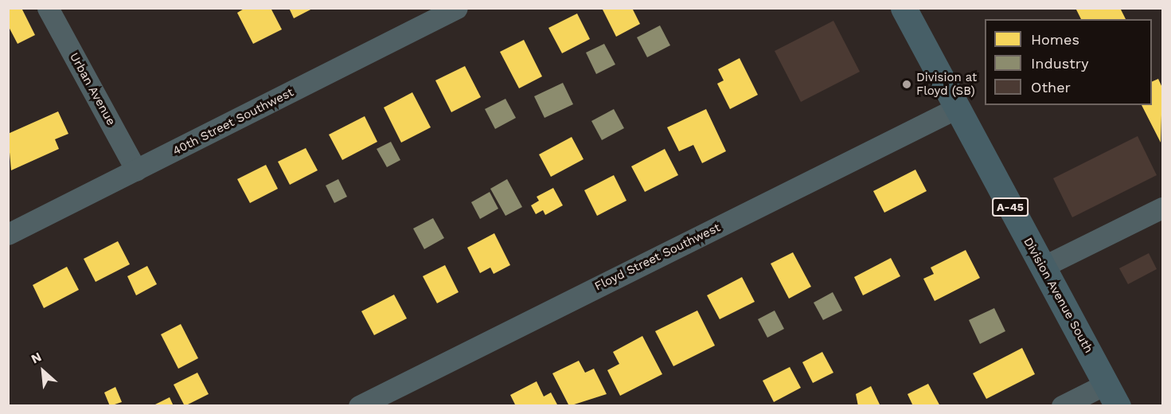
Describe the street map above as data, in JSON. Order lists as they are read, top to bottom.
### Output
{
  "streets": {
    "main road": ["A-45", "Division Avenue South"],
    "street": ["Urban Avenue", "40th Street Southwest", "Floyd Street Southwest"]
  },
  "crossings": [
    ["Urban Avenue", "40th Street Southwest"],
    ["Floyd Street Southwest", "Division Avenue South"]
  ],
  "places": ["Division at Floyd (SB)"],
  "legend": ["Homes", "Industry", "Other"],
  "north": "top left"
}
